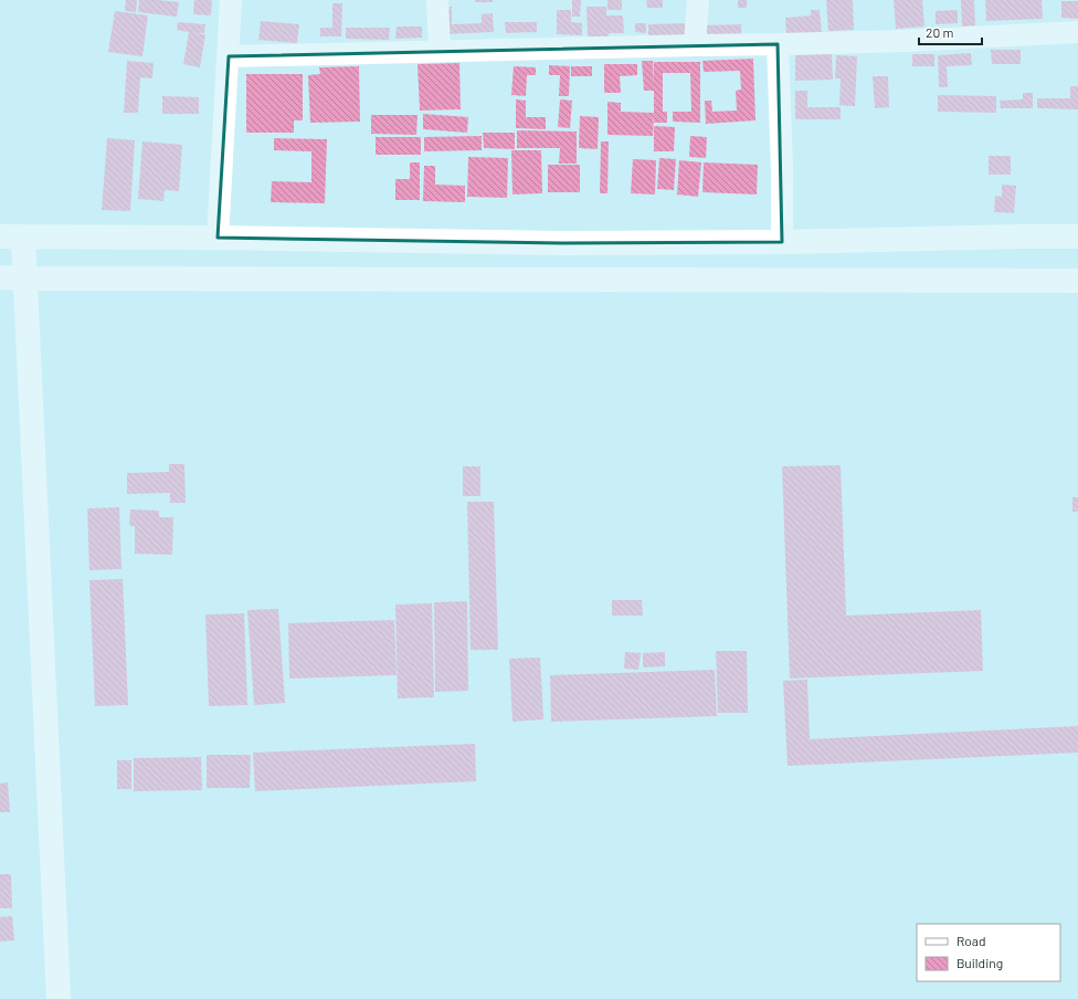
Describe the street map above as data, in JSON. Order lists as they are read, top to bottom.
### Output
{
  "legend": ["Road", "Building"],
  "scale_bar": "20 m"
}
